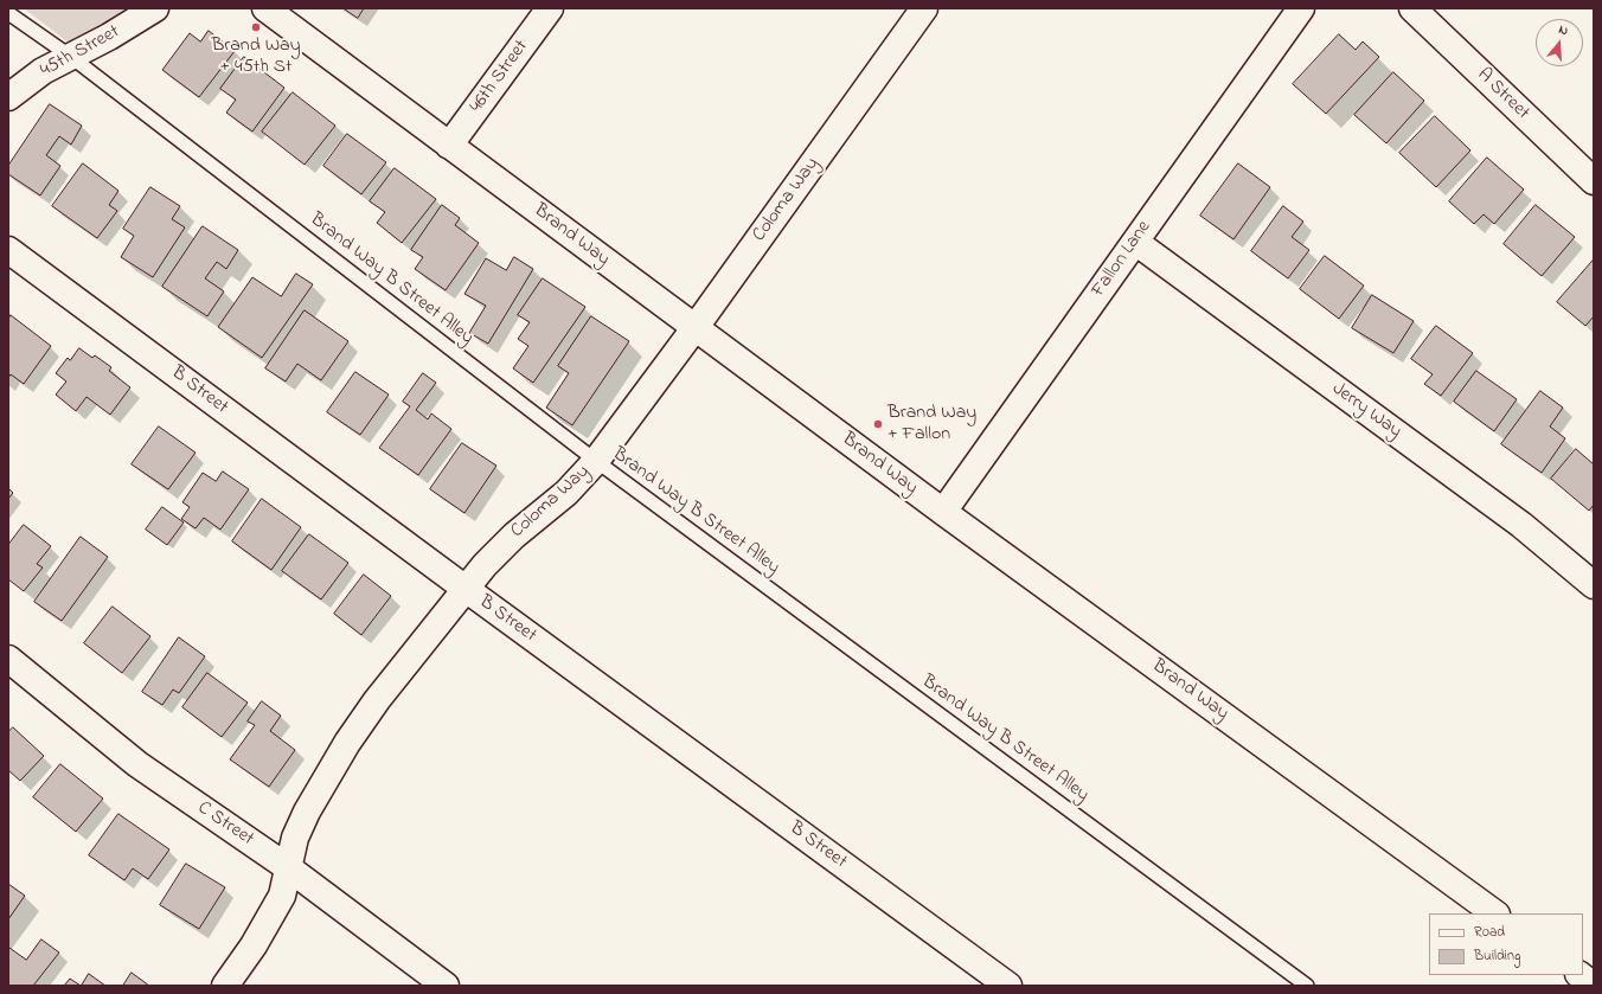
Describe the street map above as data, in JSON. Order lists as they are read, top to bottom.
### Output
{
  "streets": {
    "street": [
      "45th Street",
      "46th Street",
      "A Street",
      "Coloma Way",
      "Brand Way",
      "Fallon Lane",
      "B Street",
      "Jerry Way",
      "C Street"
    ],
    "lane": ["Brand Way B Street Alley"]
  },
  "crossings": [
    ["45th Street", "Brand Way B Street Alley"],
    ["46th Street", "Brand Way"],
    ["Coloma Way", "Brand Way"],
    ["Coloma Way", "Brand Way B Street Alley"],
    ["Coloma Way", "B Street"],
    ["Coloma Way", "C Street"],
    ["Brand Way", "Fallon Lane"],
    ["Fallon Lane", "Jerry Way"]
  ],
  "places": ["Brand Way + 45th St", "Brand Way + Fallon"],
  "legend": ["Road", "Building"],
  "north": "top"
}
